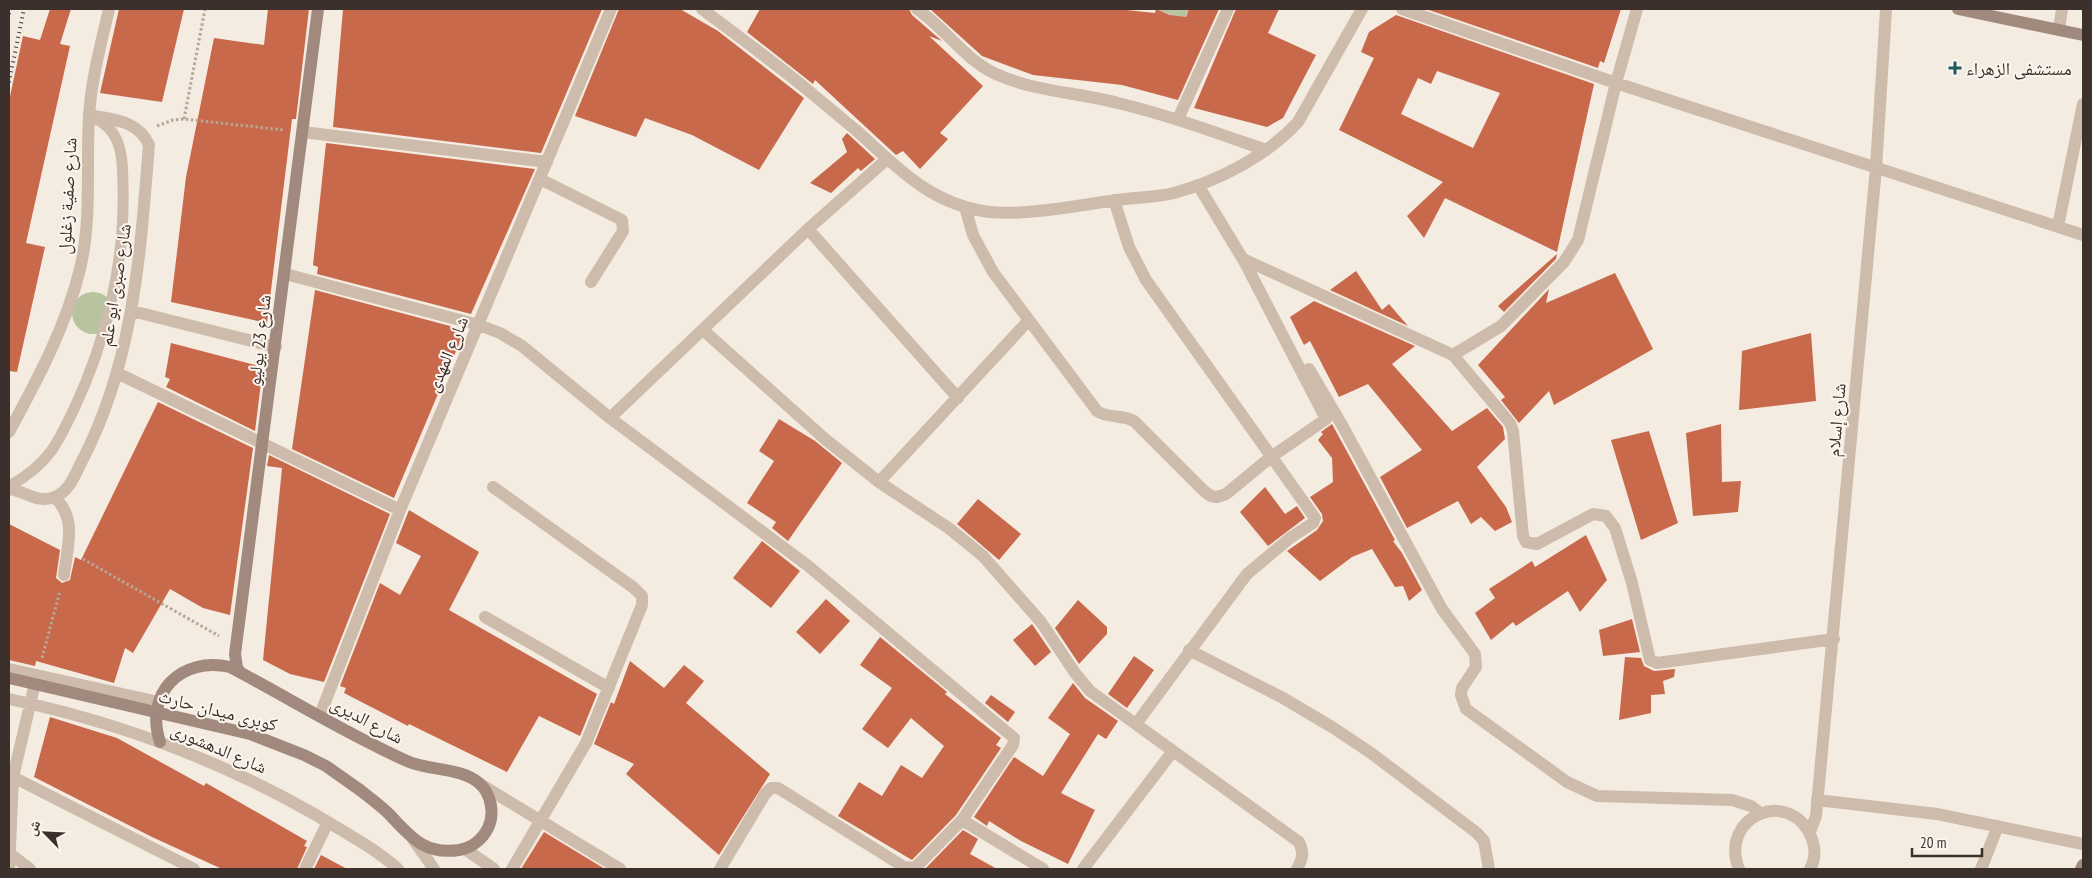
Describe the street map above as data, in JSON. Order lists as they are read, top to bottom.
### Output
{
  "streets": {
    "main road": ["شارع 23 يوليو", "كوبرى ميدان حارث", "شارع الديرى"],
    "street": [
      "شارع صفية زغلول",
      "شارع صبرى ابو علم",
      "شارع المهدى",
      "شارع إسلام",
      "شارع الدهشورى"
    ]
  },
  "crossings": [
    ["شارع 23 يوليو", "شارع الديرى"],
    ["شارع المهدى", "شارع الديرى"]
  ],
  "places": {
    "health": ["مستشفى الزهراء"]
  },
  "scale_bar": "20 m",
  "north": "top left"
}
